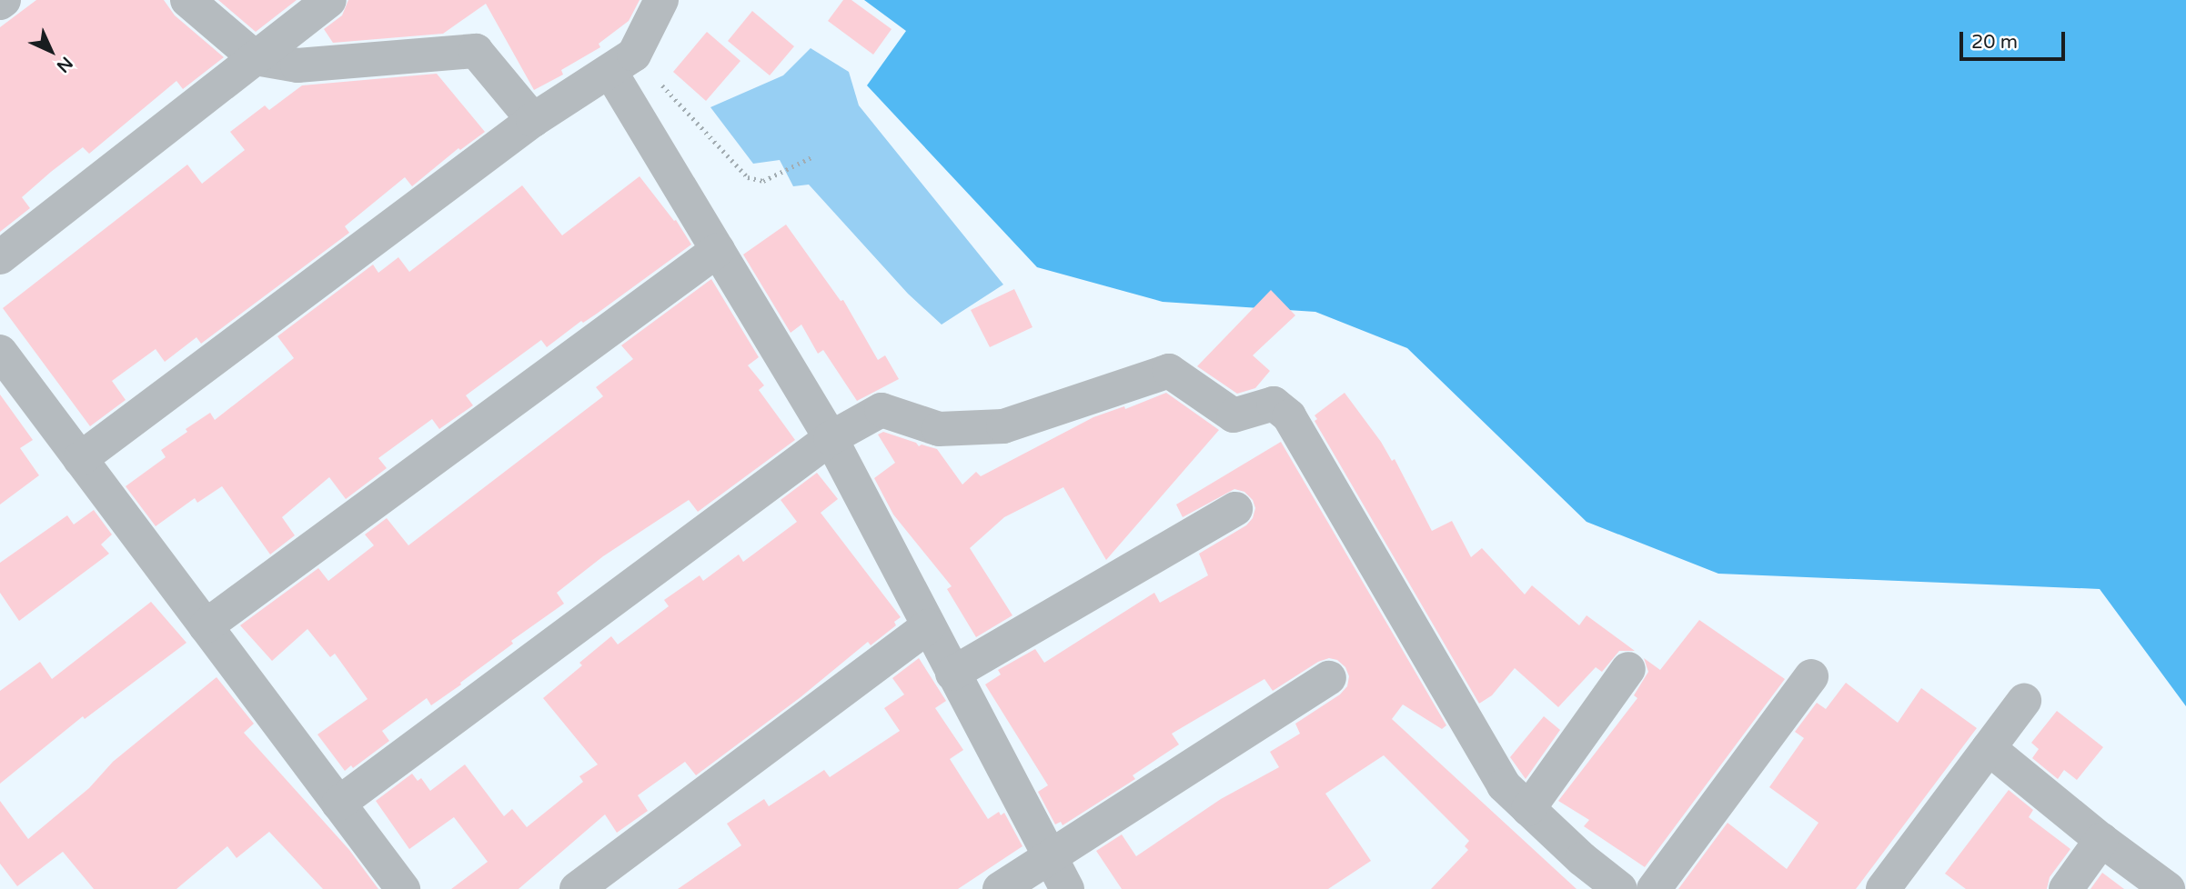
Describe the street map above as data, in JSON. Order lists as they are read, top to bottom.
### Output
{
  "scale_bar": "20 m",
  "north": "bottom right"
}
